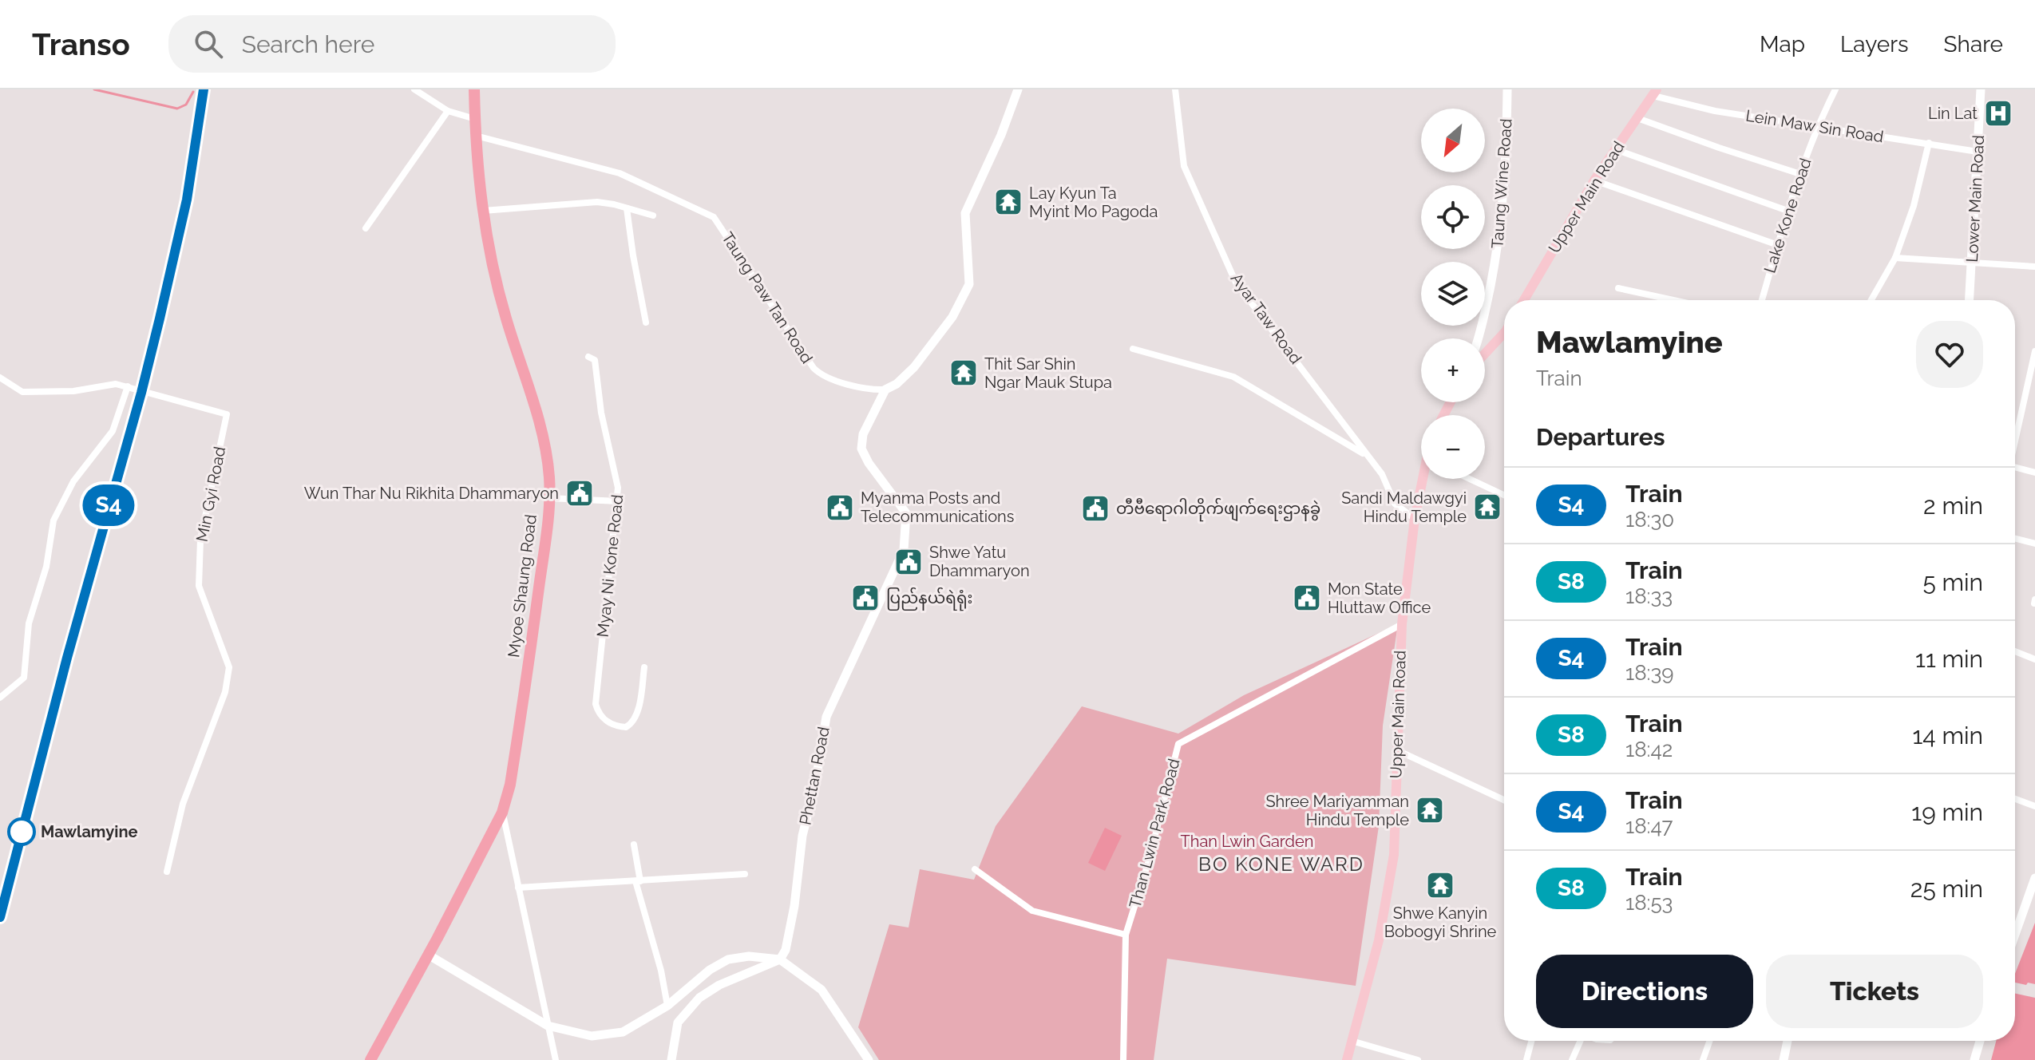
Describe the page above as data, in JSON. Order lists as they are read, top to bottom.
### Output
{
  "streets": {
    "highway": ["Myoe Shaung Road"],
    "main road": [
      "Taung Wine Road",
      "Upper Main Road",
      "Lower Main Road",
      "Phettan Road"
    ],
    "street": [
      "Lein Maw Sin Road",
      "Lake Kone Road",
      "Taung Paw Tan Road",
      "Ayar Taw Road",
      "Min Gyi Road",
      "Myay Ni Kone Road",
      "Than Lwin Park Road"
    ]
  },
  "crossings": [
    ["Lein Maw Sin Road", "Upper Main Road"],
    ["Lein Maw Sin Road", "Lower Main Road"],
    ["Lein Maw Sin Road", "Lake Kone Road"],
    ["Upper Main Road", "Ayar Taw Road"],
    ["Upper Main Road", "Than Lwin Park Road"],
    ["Taung Paw Tan Road", "Myoe Shaung Road"],
    ["Taung Paw Tan Road", "Phettan Road"]
  ],
  "districts": ["BO KONE WARD"],
  "parks": ["Than Lwin Garden"],
  "places": {
    "hospital": ["Lin Lat"],
    "temple": [
      "Lay Kyun Ta Myint Mo Pagoda",
      "Thit Sar Shin Ngar Mauk Stupa",
      "Sandi Maldawgyi Hindu Temple",
      "Shree Mariyamman Hindu Temple",
      "Shwe Kanyin Bobogyi Shrine"
    ],
    "public building": [
      "Wun Thar Nu Rikhita Dhammaryon",
      "Myanma Posts and Telecommunications",
      "တီဗီရောဂါတိုက်ဖျက်ရေးဌာနခွဲ",
      "Shwe Yatu Dhammaryon",
      "ပြည်နယ်ရဲရုံး",
      "Mon State Hluttaw Office"
    ],
    "other": ["Mawlamyine"]
  },
  "north": "bottom left",
  "page": {
    "header": "Transo",
    "search": "Search here",
    "nav": ["Map", "Layers", "Share"],
    "on_map": "S4",
    "map_buttons": ["+", "−"],
    "heading": [
      ["Mawlamyine", "Train"],
      "Departures"
    ],
    "list": [
      {
        "mark": "S4",
        "name": "Train",
        "note": "18:30",
        "value": "2 min"
      },
      {
        "mark": "S8",
        "name": "Train",
        "note": "18:33",
        "value": "5 min"
      },
      {
        "mark": "S4",
        "name": "Train",
        "note": "18:39",
        "value": "11 min"
      },
      {
        "mark": "S8",
        "name": "Train",
        "note": "18:42",
        "value": "14 min"
      },
      {
        "mark": "S4",
        "name": "Train",
        "note": "18:47",
        "value": "19 min"
      },
      {
        "mark": "S8",
        "name": "Train",
        "note": "18:53",
        "value": "25 min"
      }
    ],
    "buttons": ["Directions", "Tickets"]
  }
}
